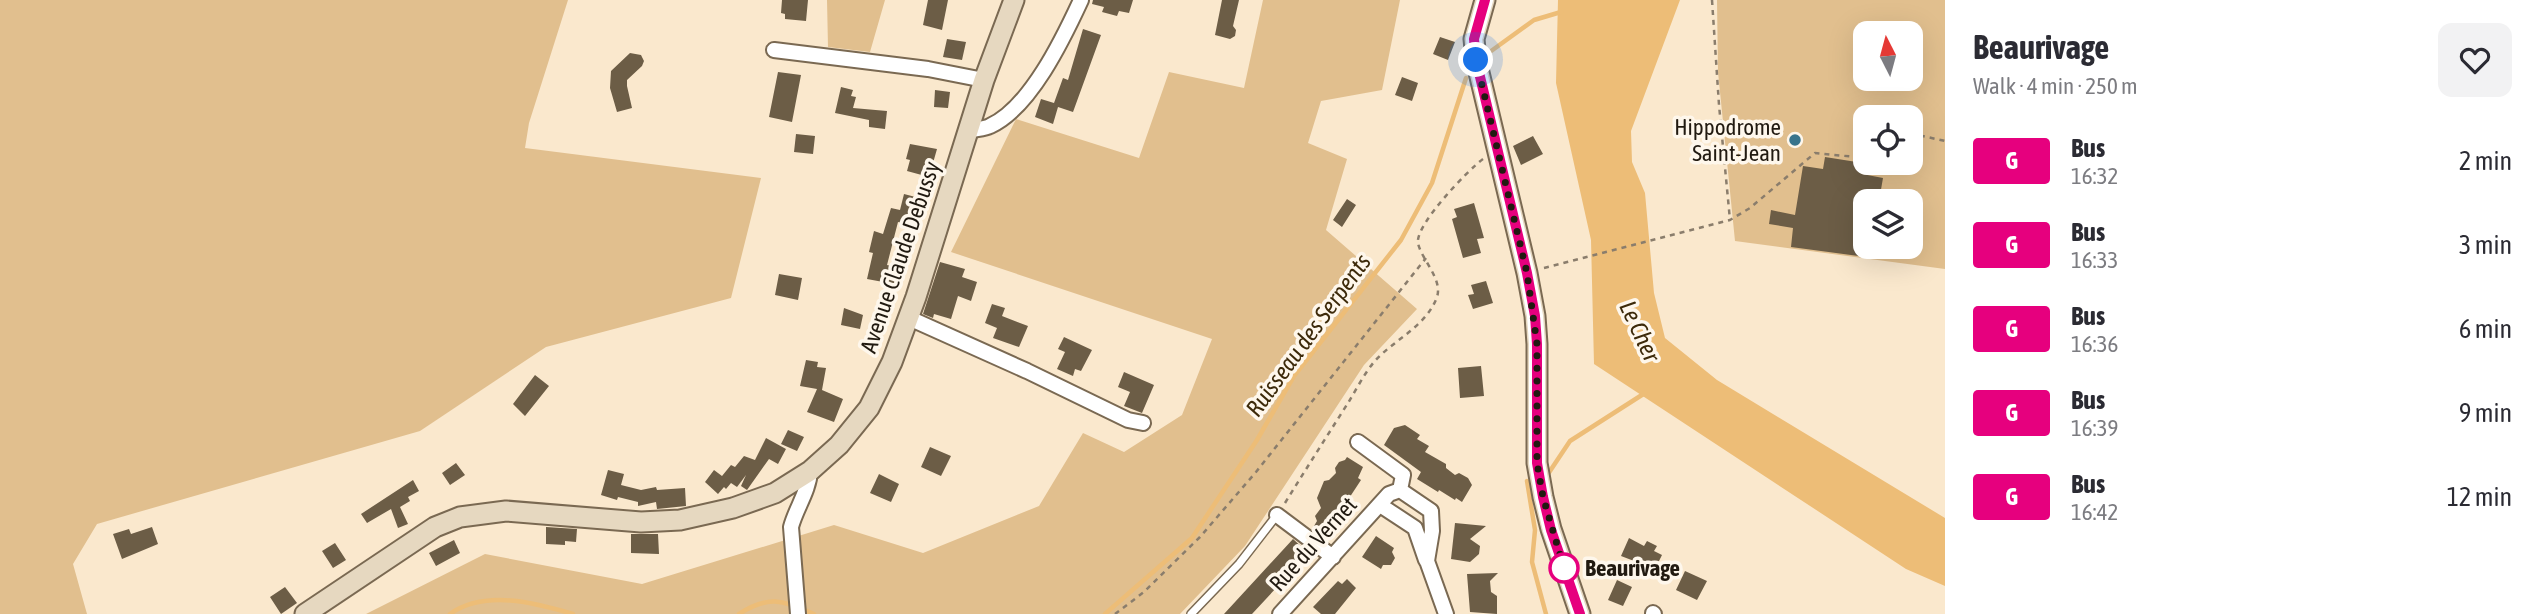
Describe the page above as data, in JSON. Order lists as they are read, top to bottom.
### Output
{
  "streets": {
    "main road": ["Avenue Claude Debussy"],
    "street": ["Rue du Vernet"]
  },
  "water": ["Le Cher", "Ruisseau des Serpents"],
  "places": ["Hippodrome Saint-Jean", "Beaurivage"],
  "lines": ["bus line G"],
  "north": "top",
  "page": {
    "heading": ["Beaurivage", "Walk · 4 min · 250 m"],
    "list": [
      {
        "mark": "G",
        "name": "Bus",
        "note": "16:32",
        "value": "2 min"
      },
      {
        "mark": "G",
        "name": "Bus",
        "note": "16:33",
        "value": "3 min"
      },
      {
        "mark": "G",
        "name": "Bus",
        "note": "16:36",
        "value": "6 min"
      },
      {
        "mark": "G",
        "name": "Bus",
        "note": "16:39",
        "value": "9 min"
      },
      {
        "mark": "G",
        "name": "Bus",
        "note": "16:42",
        "value": "12 min"
      }
    ]
  }
}
